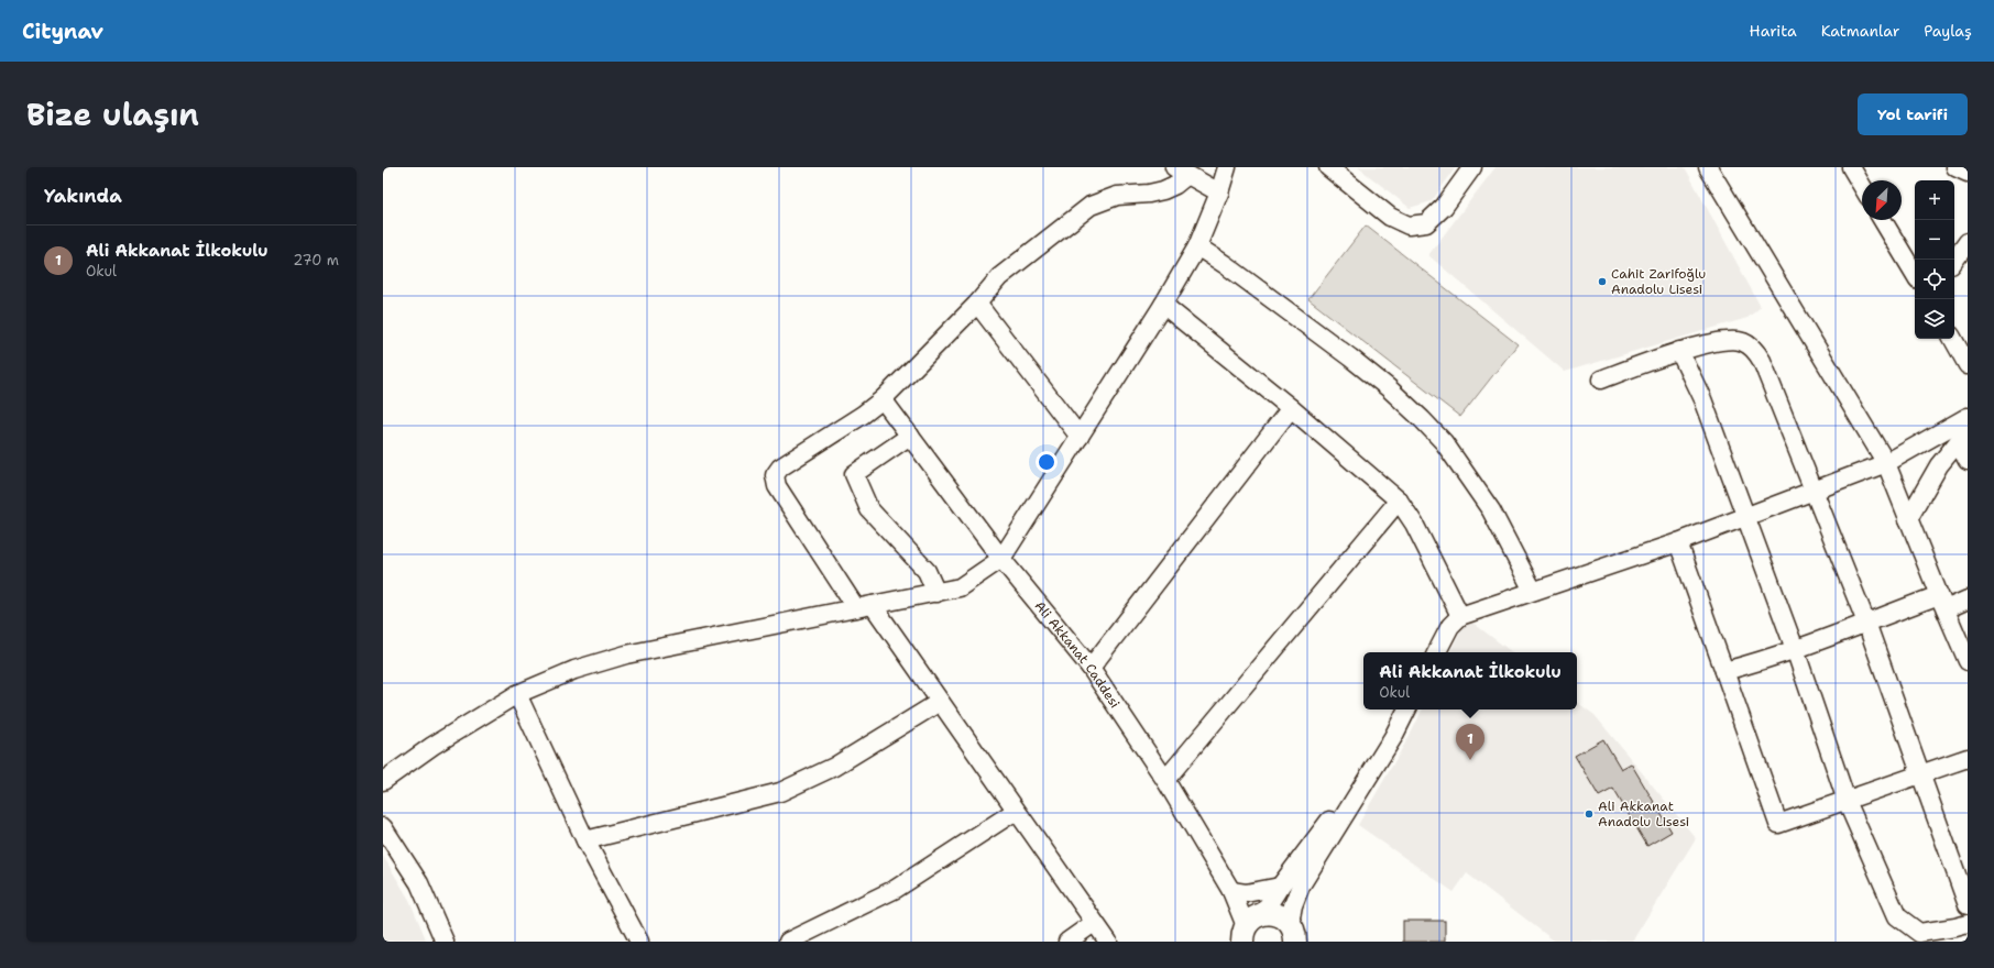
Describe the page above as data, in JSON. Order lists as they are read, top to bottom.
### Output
{
  "streets": {
    "street": ["Ali Akkanat Caddesi"]
  },
  "places": ["Cahit Zarifoğlu Anadolu Lisesi", "Ali Akkanat Anadolu Lisesi"],
  "north": "bottom left",
  "page": {
    "header": "Citynav",
    "nav": ["Harita", "Katmanlar", "Paylaş"],
    "title": "Bize ulaşın",
    "buttons": "Yol tarifi",
    "heading": "Yakında",
    "map_buttons": ["+", "−"],
    "list": [
      {
        "mark": "1",
        "name": "Ali Akkanat İlkokulu",
        "note": "Okul",
        "value": "270 m"
      }
    ],
    "popup": ["Ali Akkanat İlkokulu", "Okul"],
    "pins": "1"
  }
}
